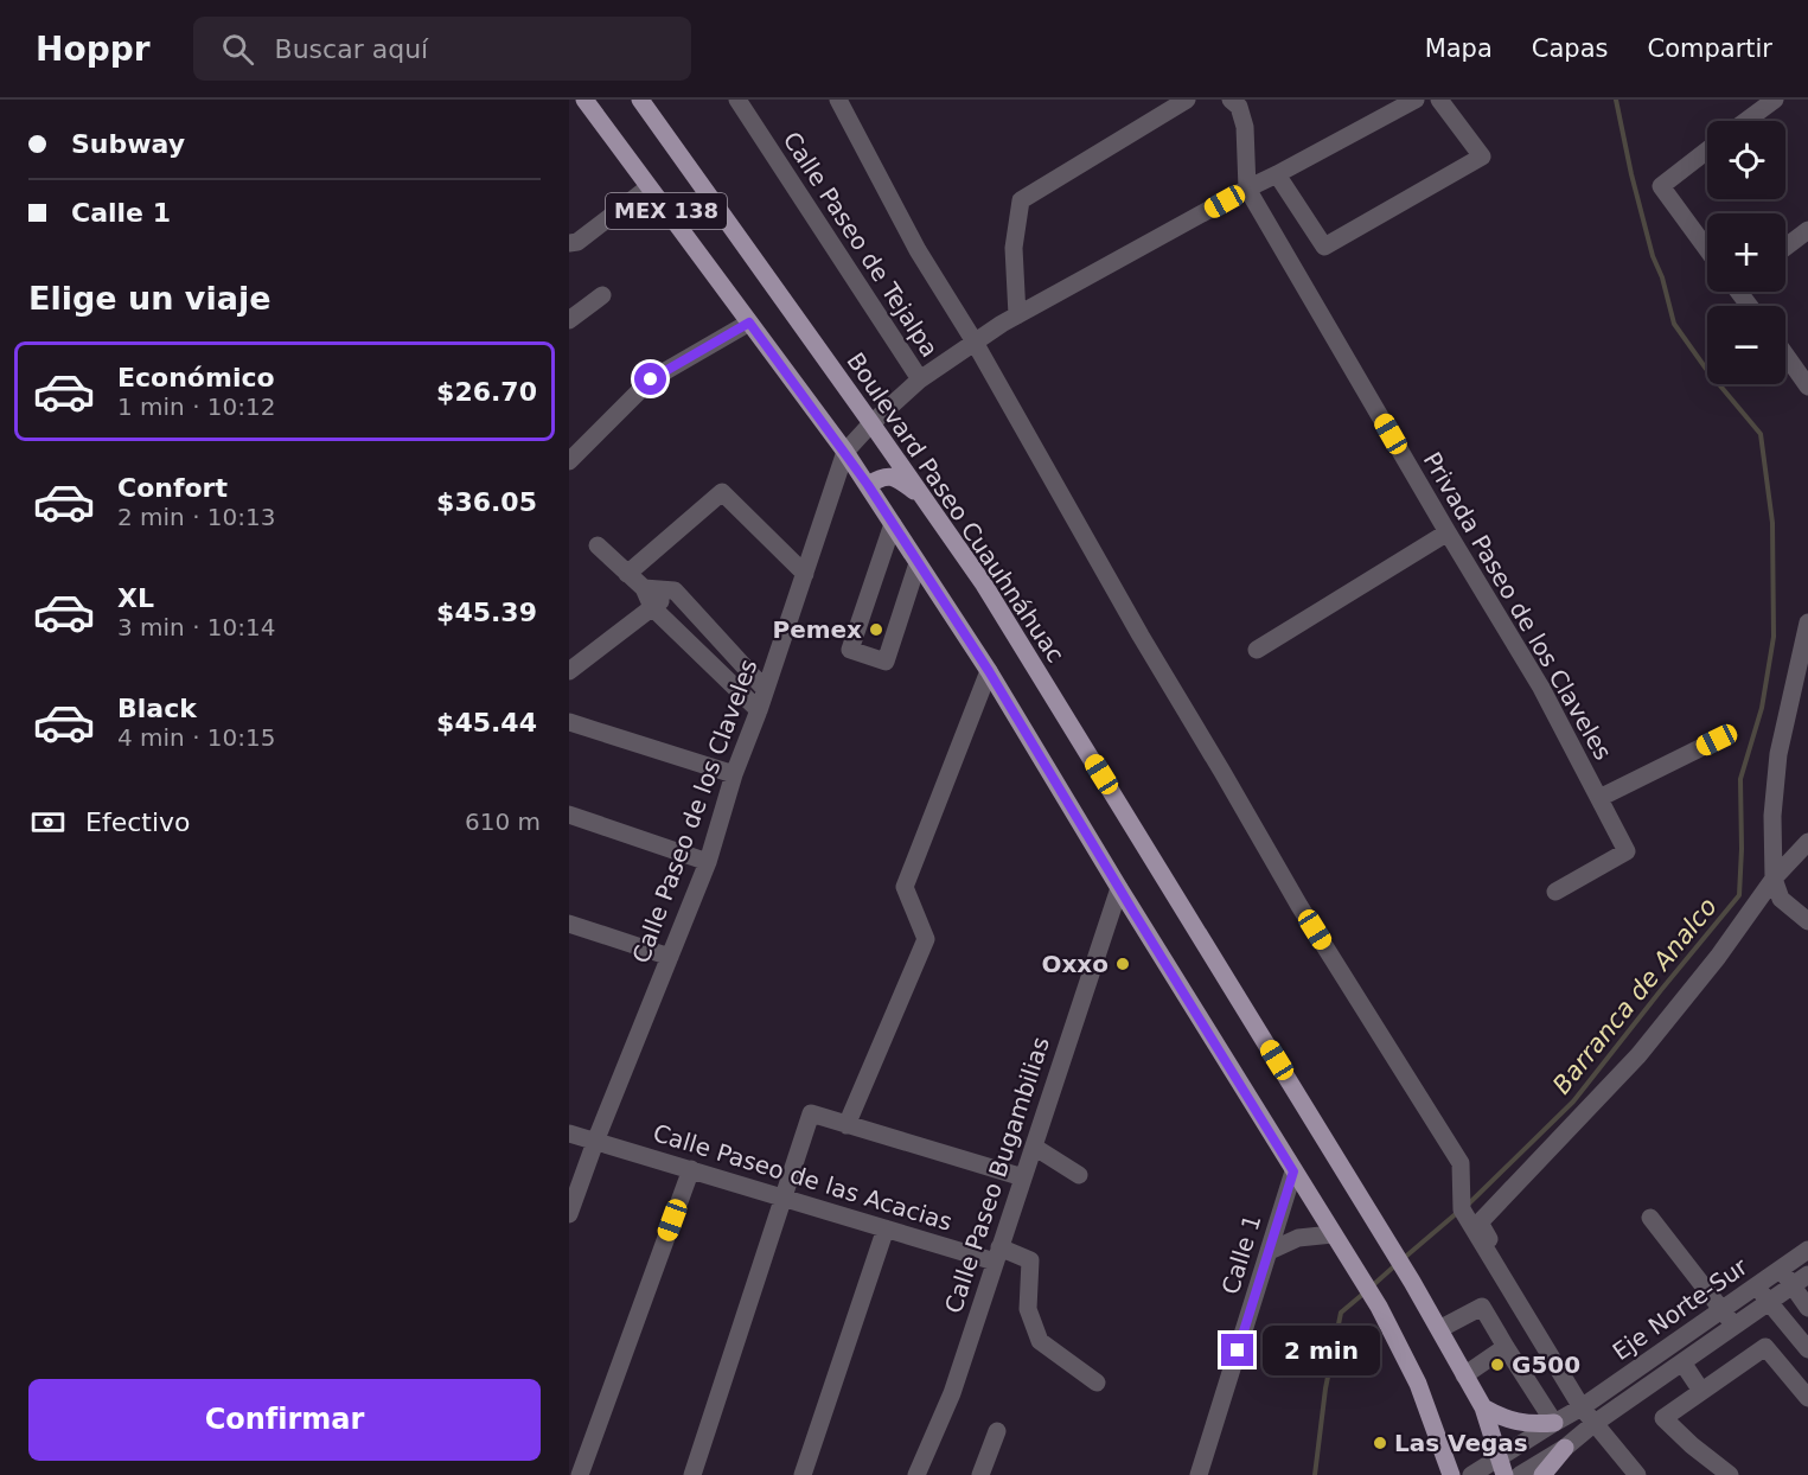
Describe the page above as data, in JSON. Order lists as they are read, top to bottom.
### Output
{
  "streets": {
    "main road": ["MEX 138", "Boulevard Paseo Cuauhnáhuac"],
    "street": [
      "Calle Paseo de Tejalpa",
      "Privada Paseo de los Claveles",
      "Calle Paseo de los Claveles",
      "Calle Paseo Bugambilias",
      "Calle Paseo de las Acacias",
      "Calle 1",
      "Eje Norte-Sur"
    ]
  },
  "crossings": [
    ["MEX 138", "Calle Paseo de los Claveles"],
    ["MEX 138", "Calle Paseo Bugambilias"],
    ["MEX 138", "Calle 1"],
    ["Calle Paseo de Tejalpa", "Calle Paseo de los Claveles"],
    ["Boulevard Paseo Cuauhnáhuac", "Calle Paseo de los Claveles"],
    ["Boulevard Paseo Cuauhnáhuac", "Eje Norte-Sur"],
    ["Calle Paseo de los Claveles", "Calle Paseo de las Acacias"],
    ["Calle Paseo Bugambilias", "Calle Paseo de las Acacias"]
  ],
  "water": ["Barranca de Analco"],
  "places": [
    "Pemex",
    "Oxxo",
    "G500",
    "Las Vegas"
  ],
  "page": {
    "header": "Hoppr",
    "search": "Buscar aquí",
    "nav": ["Mapa", "Capas", "Compartir"],
    "banner": ["Subway", "Calle 1"],
    "map_buttons": ["+", "−"],
    "heading": "Elige un viaje",
    "list": [
      {
        "name": "Económico",
        "note": "1 min · 10:12",
        "value": "$26.70"
      },
      {
        "name": "Confort",
        "note": "2 min · 10:13",
        "value": "$36.05"
      },
      {
        "name": "XL",
        "note": "3 min · 10:14",
        "value": "$45.39"
      },
      {
        "name": "Black",
        "note": "4 min · 10:15",
        "value": "$45.44"
      }
    ],
    "pay": ["Efectivo", "610 m"],
    "bubble": "2 min",
    "buttons": "Confirmar"
  }
}
